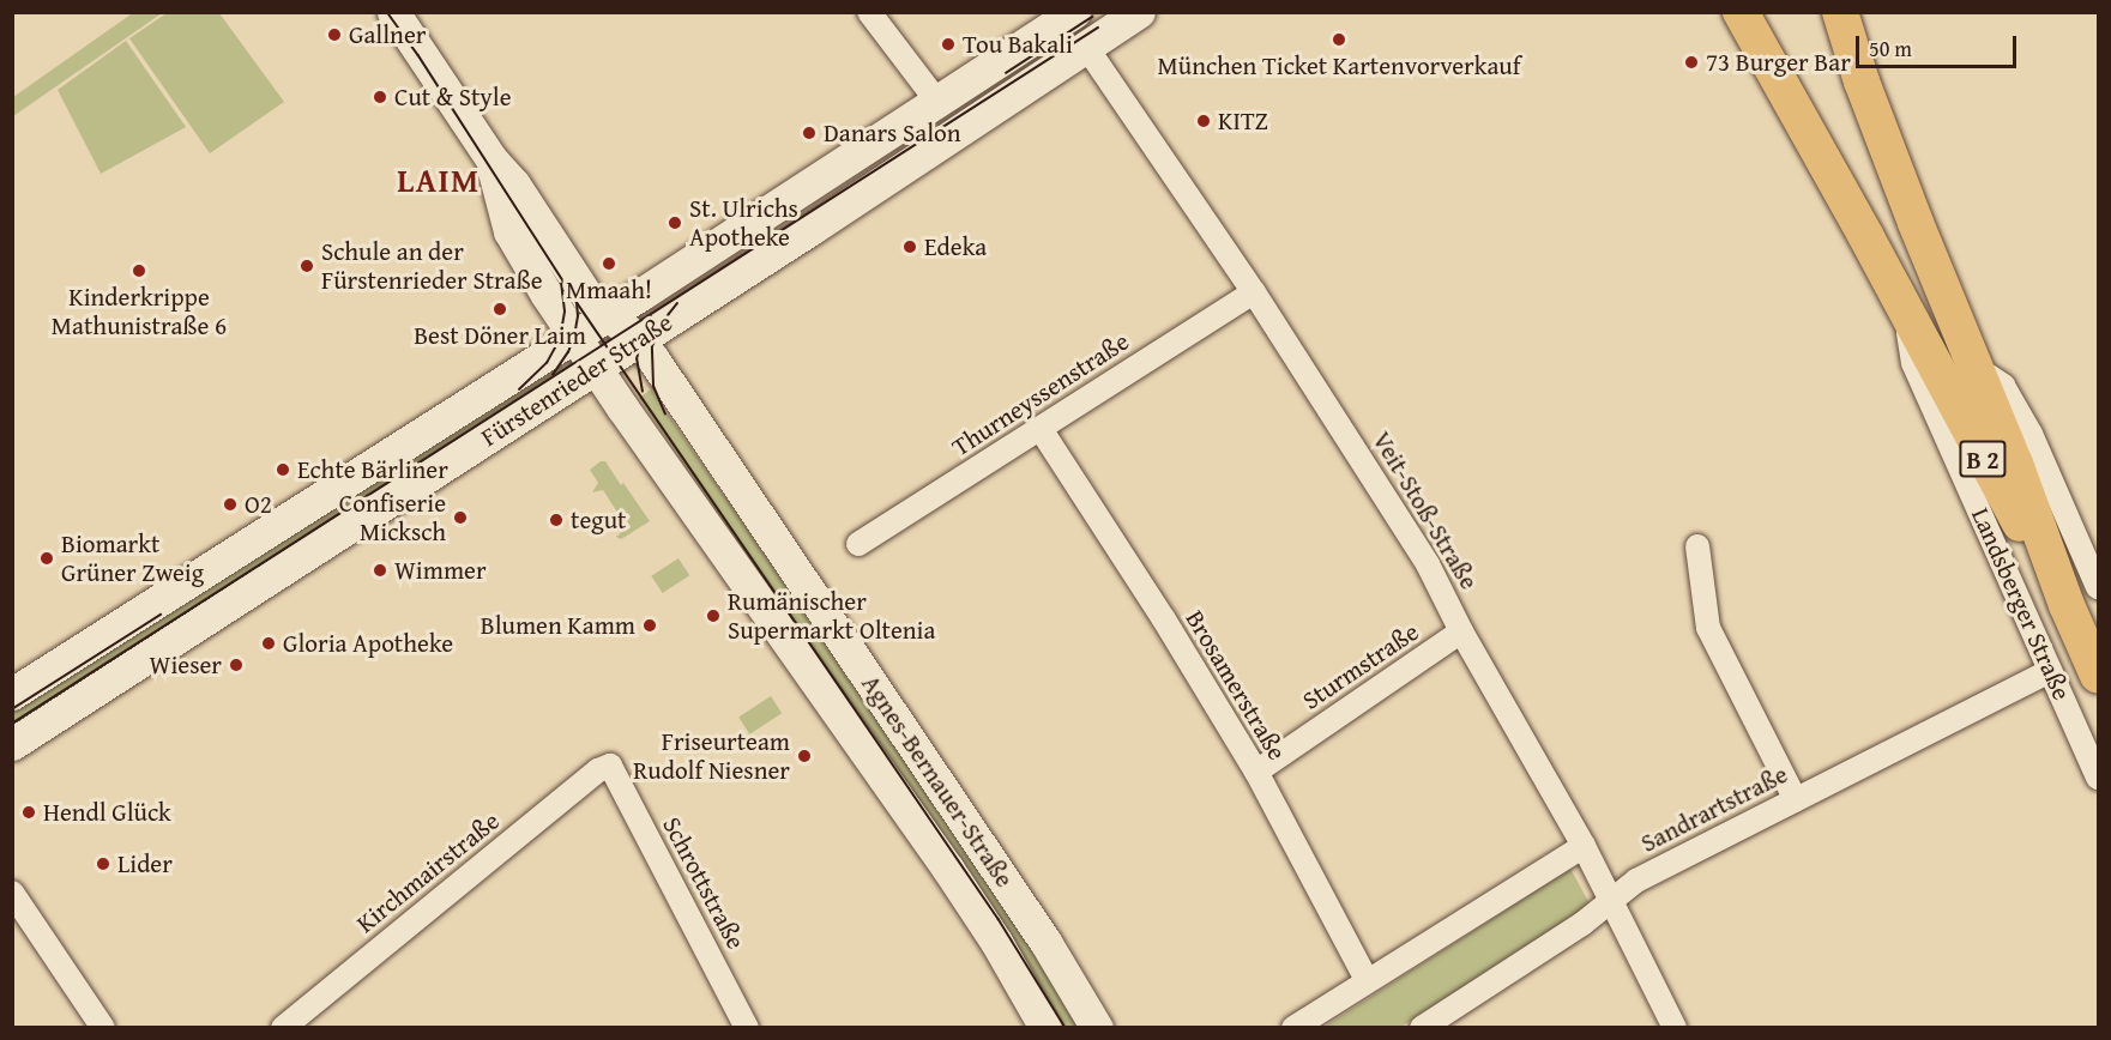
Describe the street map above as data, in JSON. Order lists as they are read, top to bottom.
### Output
{
  "streets": {
    "main road": [
      "Fürstenrieder Straße",
      "B 2",
      "Landsberger Straße",
      "Agnes-Bernauer-Straße"
    ],
    "street": [
      "Thurneyssenstraße",
      "Veit-Stoß-Straße",
      "Sturmstraße",
      "Brosamerstraße",
      "Sandrartstraße",
      "Kirchmairstraße",
      "Schrottstraße"
    ]
  },
  "crossings": [
    ["Fürstenrieder Straße", "Veit-Stoß-Straße"],
    ["Fürstenrieder Straße", "Agnes-Bernauer-Straße"],
    ["Thurneyssenstraße", "Veit-Stoß-Straße"],
    ["Thurneyssenstraße", "Brosamerstraße"],
    ["Veit-Stoß-Straße", "Sturmstraße"],
    ["Veit-Stoß-Straße", "Sandrartstraße"],
    ["Landsberger Straße", "Sandrartstraße"],
    ["Sturmstraße", "Brosamerstraße"],
    ["Kirchmairstraße", "Schrottstraße"]
  ],
  "districts": ["LAIM"],
  "places": [
    "Gallner",
    "München Ticket Kartenvorverkauf",
    "Tou Bakali",
    "73 Burger Bar",
    "Cut & Style",
    "KITZ",
    "Danars Salon",
    "St. Ulrichs Apotheke",
    "Edeka",
    "Mmaah!",
    "Schule an der Fürstenrieder Straße",
    "Kinderkrippe Mathunistraße 6",
    "Best Döner Laim",
    "Echte Bärliner",
    "O2",
    "Confiserie Micksch",
    "tegut",
    "Biomarkt Grüner Zweig",
    "Wimmer",
    "Rumänischer Supermarkt Oltenia",
    "Blumen Kamm",
    "Gloria Apotheke",
    "Wieser",
    "Friseurteam Rudolf Niesner",
    "Hendl Glück",
    "Lider"
  ],
  "scale_bar": "50 m"
}
